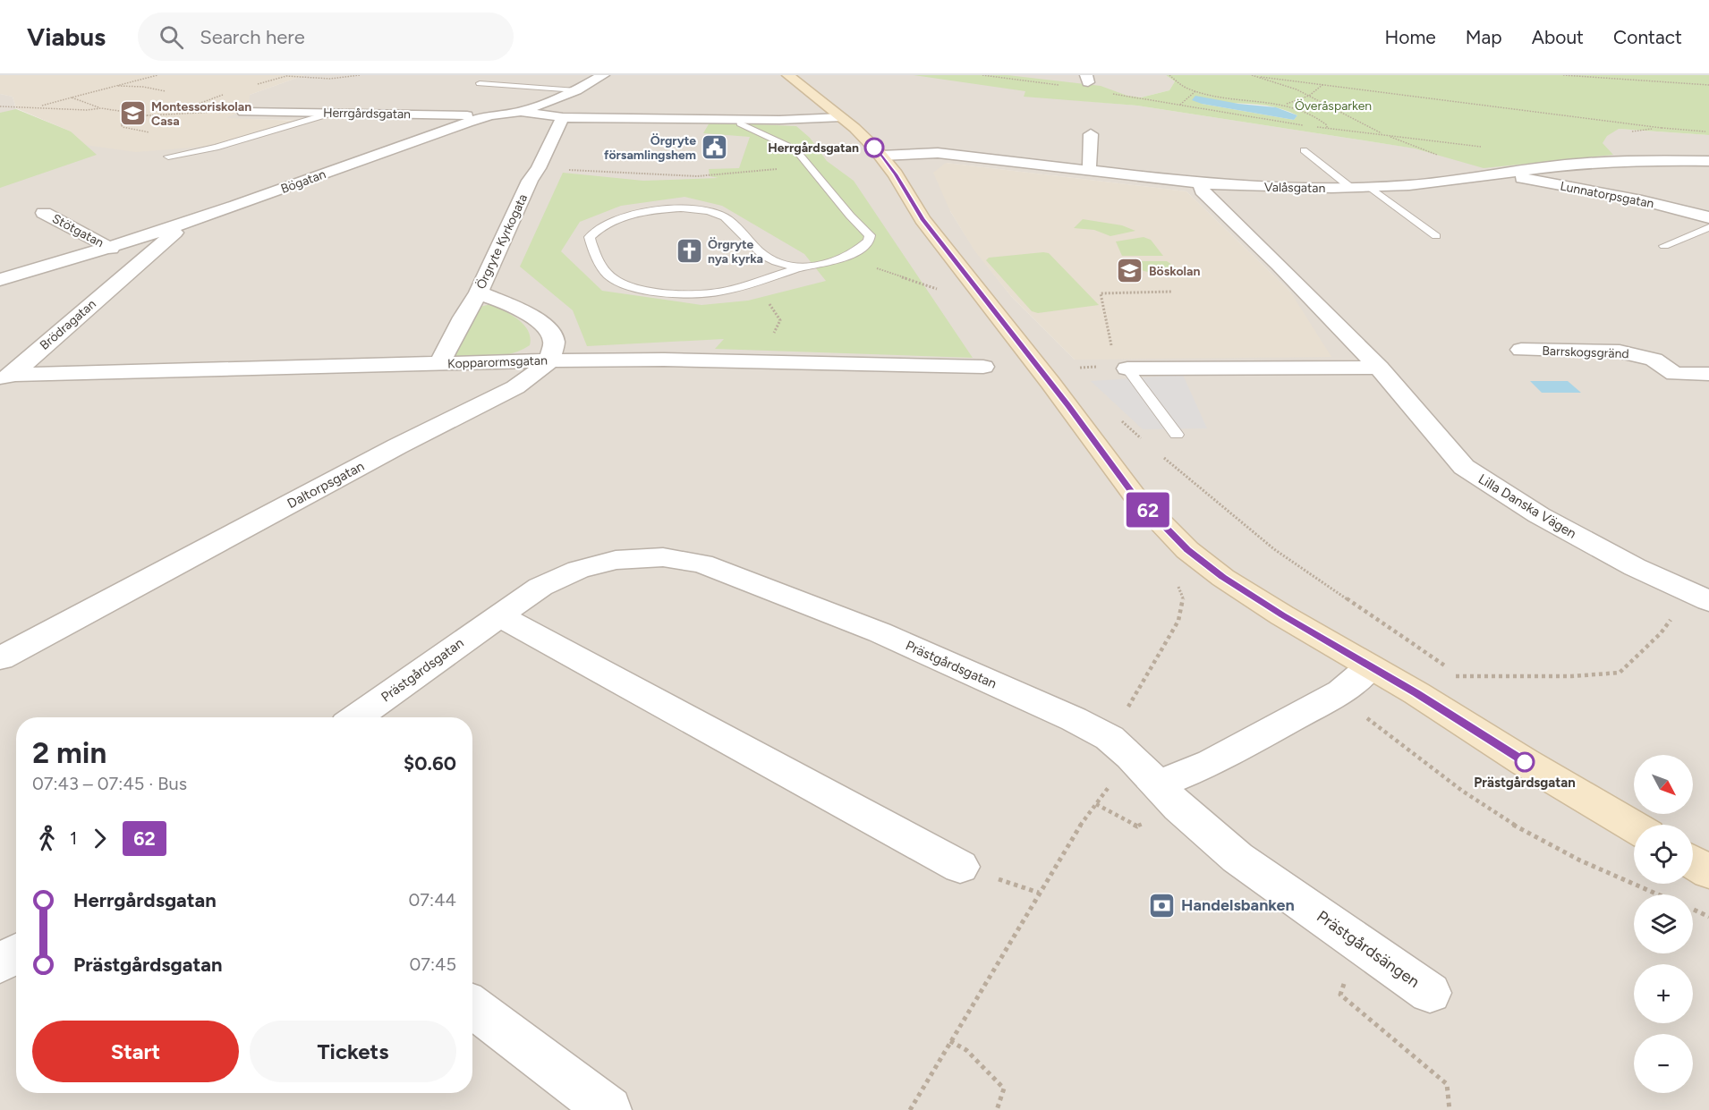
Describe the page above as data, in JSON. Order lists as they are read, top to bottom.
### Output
{
  "streets": {
    "street": [
      "Herrgårdsgatan",
      "Bögatan",
      "Valåsgatan",
      "Lunnatorpsgatan",
      "Stötgatan",
      "Örgryte Kyrkogata",
      "Brödragatan",
      "Barrskogsgränd",
      "Kopparormsgatan",
      "Daltorpsgatan",
      "Lilla Danska Vägen",
      "Prästgårdsgatan",
      "Prästgårdsängen"
    ]
  },
  "crossings": [
    ["Herrgårdsgatan", "Bögatan"],
    ["Bögatan", "Stötgatan"],
    ["Bögatan", "Brödragatan"],
    ["Valåsgatan", "Lunnatorpsgatan"],
    ["Valåsgatan", "Lilla Danska Vägen"],
    ["Örgryte Kyrkogata", "Kopparormsgatan"],
    ["Brödragatan", "Kopparormsgatan"],
    ["Kopparormsgatan", "Daltorpsgatan"],
    ["Prästgårdsgatan", "Prästgårdsängen"]
  ],
  "parks": ["Överåsparken"],
  "places": {
    "school or university": ["Montessoriskolan Casa", "Böskolan"],
    "public building": ["Örgryte församlingshem"],
    "other": ["Herrgårdsgatan", "Prästgårdsgatan"],
    "church": ["Örgryte nya kyrka"],
    "bank": ["Handelsbanken"]
  },
  "lines": ["bus line 62"],
  "north": "bottom right",
  "page": {
    "header": "Viabus",
    "search": "Search here",
    "nav": [
      "Home",
      "Map",
      "About",
      "Contact"
    ],
    "on_map": "62",
    "heading": ["2 min", "07:43 – 07:45 · Bus", "$0.60"],
    "map_buttons": ["+", "−"],
    "legs": ["1", "62"],
    "list": [
      {
        "name": "Herrgårdsgatan",
        "value": "07:44"
      },
      {
        "name": "Prästgårdsgatan",
        "value": "07:45"
      }
    ],
    "buttons": ["Start", "Tickets"]
  }
}
